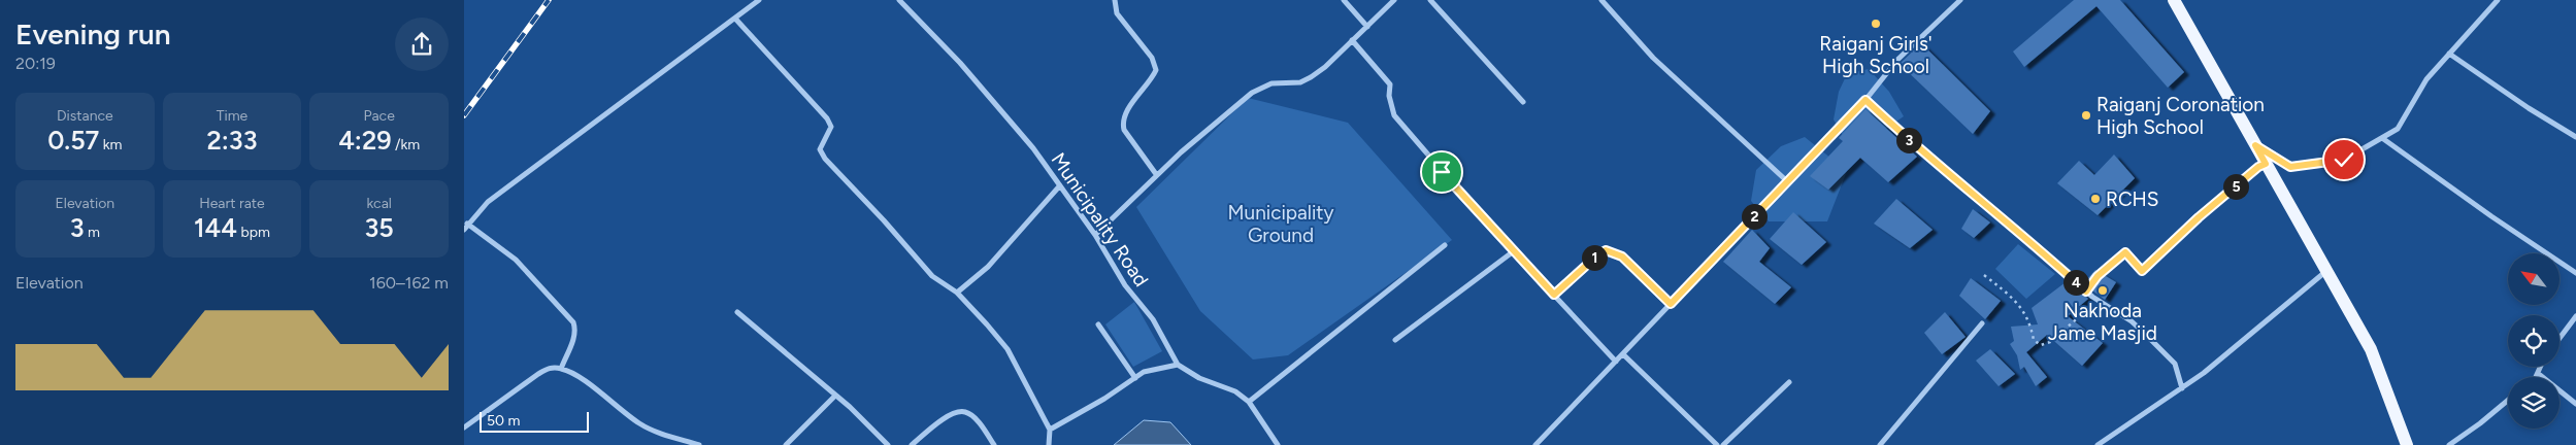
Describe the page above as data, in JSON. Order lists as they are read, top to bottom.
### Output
{
  "streets": {
    "street": ["Municipality Road"]
  },
  "parks": ["Municipality Ground"],
  "places": [
    "Raiganj Girls' High School",
    "Raiganj Coronation High School",
    "RCHS",
    "Nakhoda Jame Masjid"
  ],
  "scale_bar": "50 m",
  "north": "top left",
  "page": {
    "heading": ["Evening run", "20:19"],
    "stats": [
      ["Distance", "0.57 km"],
      ["Time", "2:33"],
      ["Pace", "4:29 /km"],
      ["Elevation", "3 m"],
      ["Heart rate", "144 bpm"],
      ["kcal", "35"]
    ],
    "pins": [
      "3",
      "5",
      "2",
      "1",
      "4"
    ],
    "chart": ["Elevation", "160–162 m"],
    "scale": "50 m"
  }
}
